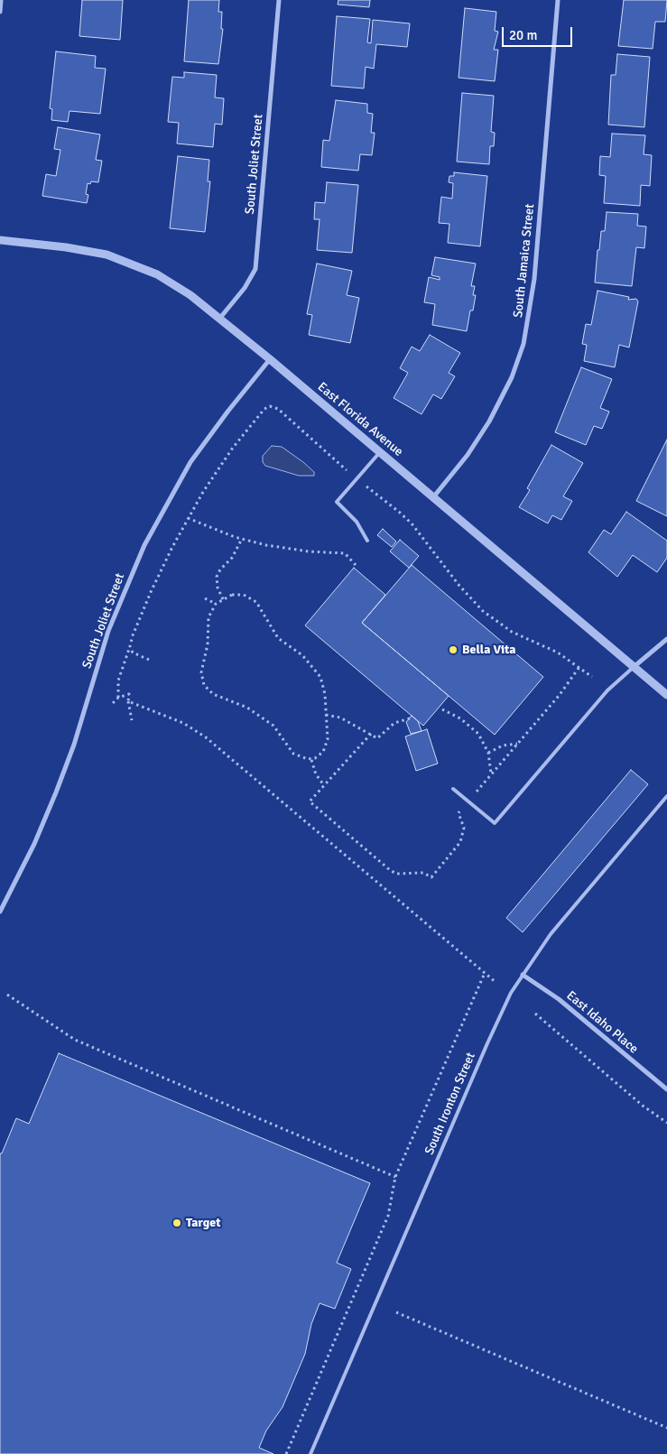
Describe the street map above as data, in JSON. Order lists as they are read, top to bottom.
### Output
{
  "streets": {
    "street": [
      "South Joliet Street",
      "South Jamaica Street",
      "East Florida Avenue",
      "East Idaho Place"
    ],
    "lane": ["South Ironton Street"]
  },
  "crossings": [
    ["South Joliet Street", "East Florida Avenue"],
    ["South Jamaica Street", "East Florida Avenue"],
    ["East Idaho Place", "South Ironton Street"]
  ],
  "places": ["Bella Vita", "Target"],
  "scale_bar": "20 m"
}
